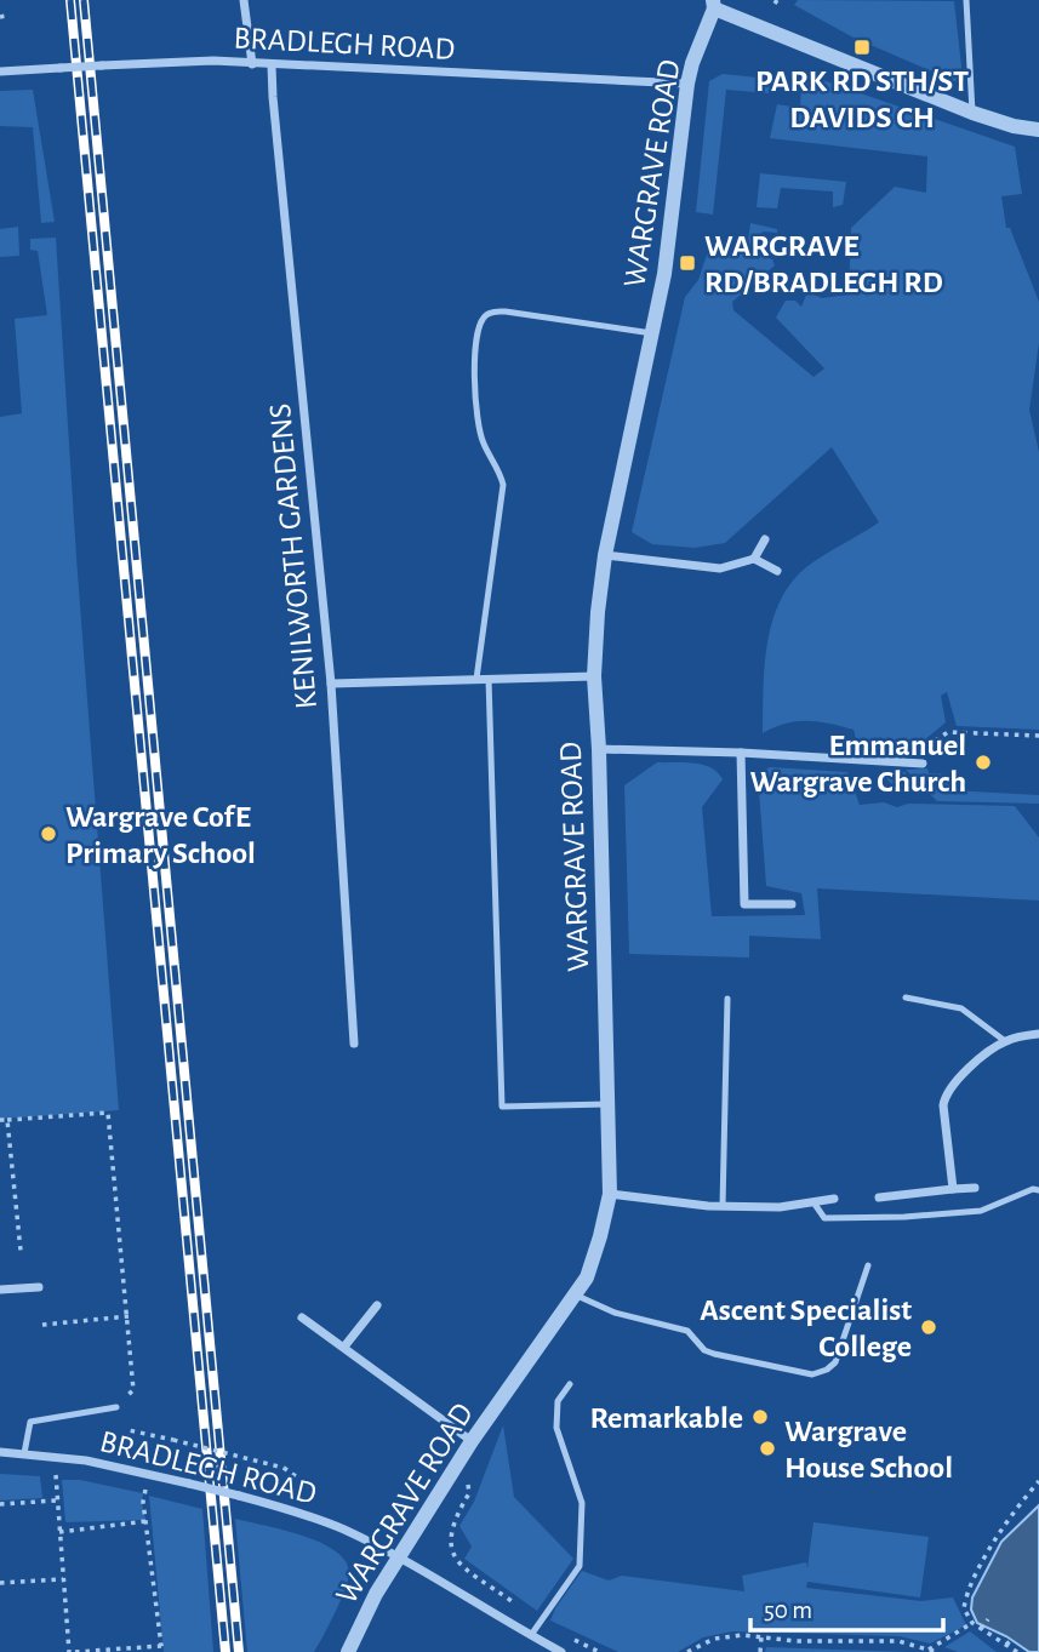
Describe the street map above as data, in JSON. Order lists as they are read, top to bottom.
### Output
{
  "streets": {
    "street": ["BRADLEGH ROAD", "WARGRAVE ROAD", "KENILWORTH GARDENS"]
  },
  "crossings": [
    ["BRADLEGH ROAD", "WARGRAVE ROAD"],
    ["BRADLEGH ROAD", "KENILWORTH GARDENS"]
  ],
  "places": {
    "transit": ["PARK RD STH/ST DAVIDS CH", "WARGRAVE RD/BRADLEGH RD"],
    "other": [
      "Emmanuel Wargrave Church",
      "Wargrave CofE Primary School",
      "Ascent Specialist College",
      "Remarkable",
      "Wargrave House School"
    ]
  },
  "scale_bar": "50 m"
}
